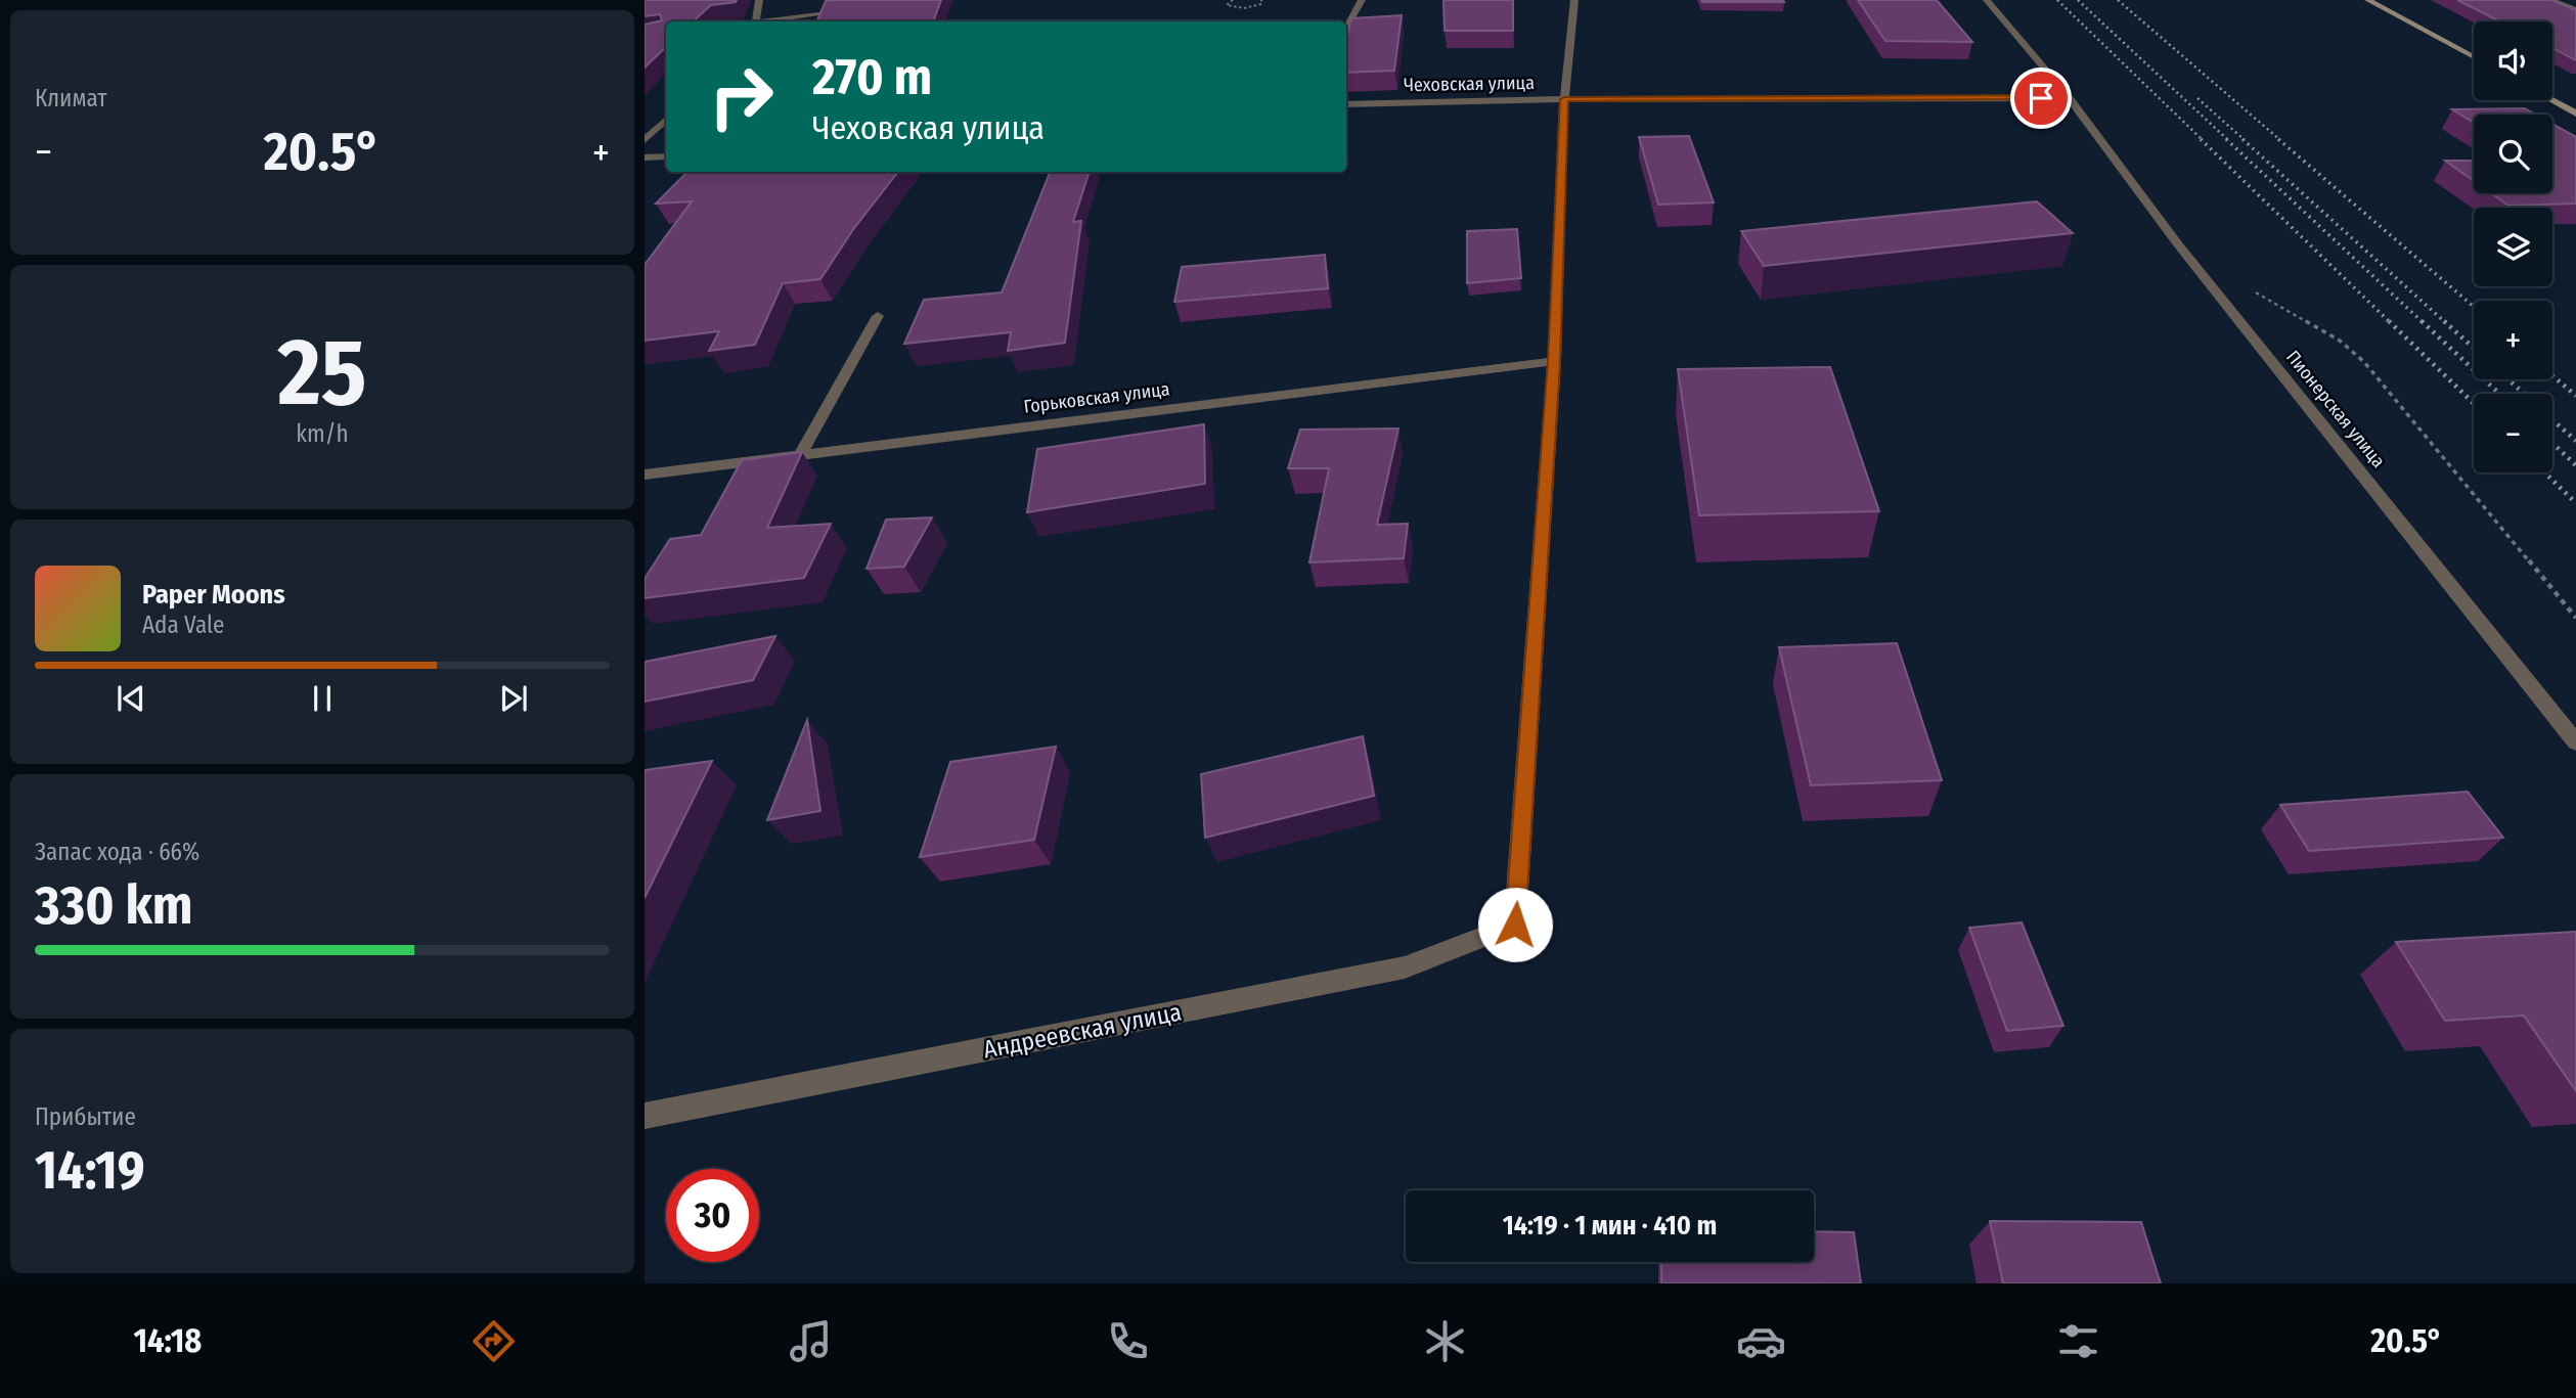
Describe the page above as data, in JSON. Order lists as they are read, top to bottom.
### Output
{
  "streets": {
    "street": [
      "Чеховская улица",
      "Горьковская улица",
      "Пионерская улица",
      "Андреевская улица"
    ]
  },
  "crossings": [
    ["Чеховская улица", "Пионерская улица"],
    ["Горьковская улица", "Андреевская улица"]
  ],
  "page": {
    "tile": [
      "Климат",
      ["25", "km/h"],
      ["Запас хода · 66%", "330 km"],
      ["Прибытие", "14:19"]
    ],
    "map_buttons": ["+", "−"],
    "turn": ["270 m", "Чеховская улица"],
    "heat": ["−", "20.5°", "+"],
    "song": ["Paper Moons", "Ada Vale"],
    "limit": "30",
    "trip": "14:19 · 1 мин · 410 m",
    "tabs": ["14:18", "20.5°"]
  }
}
